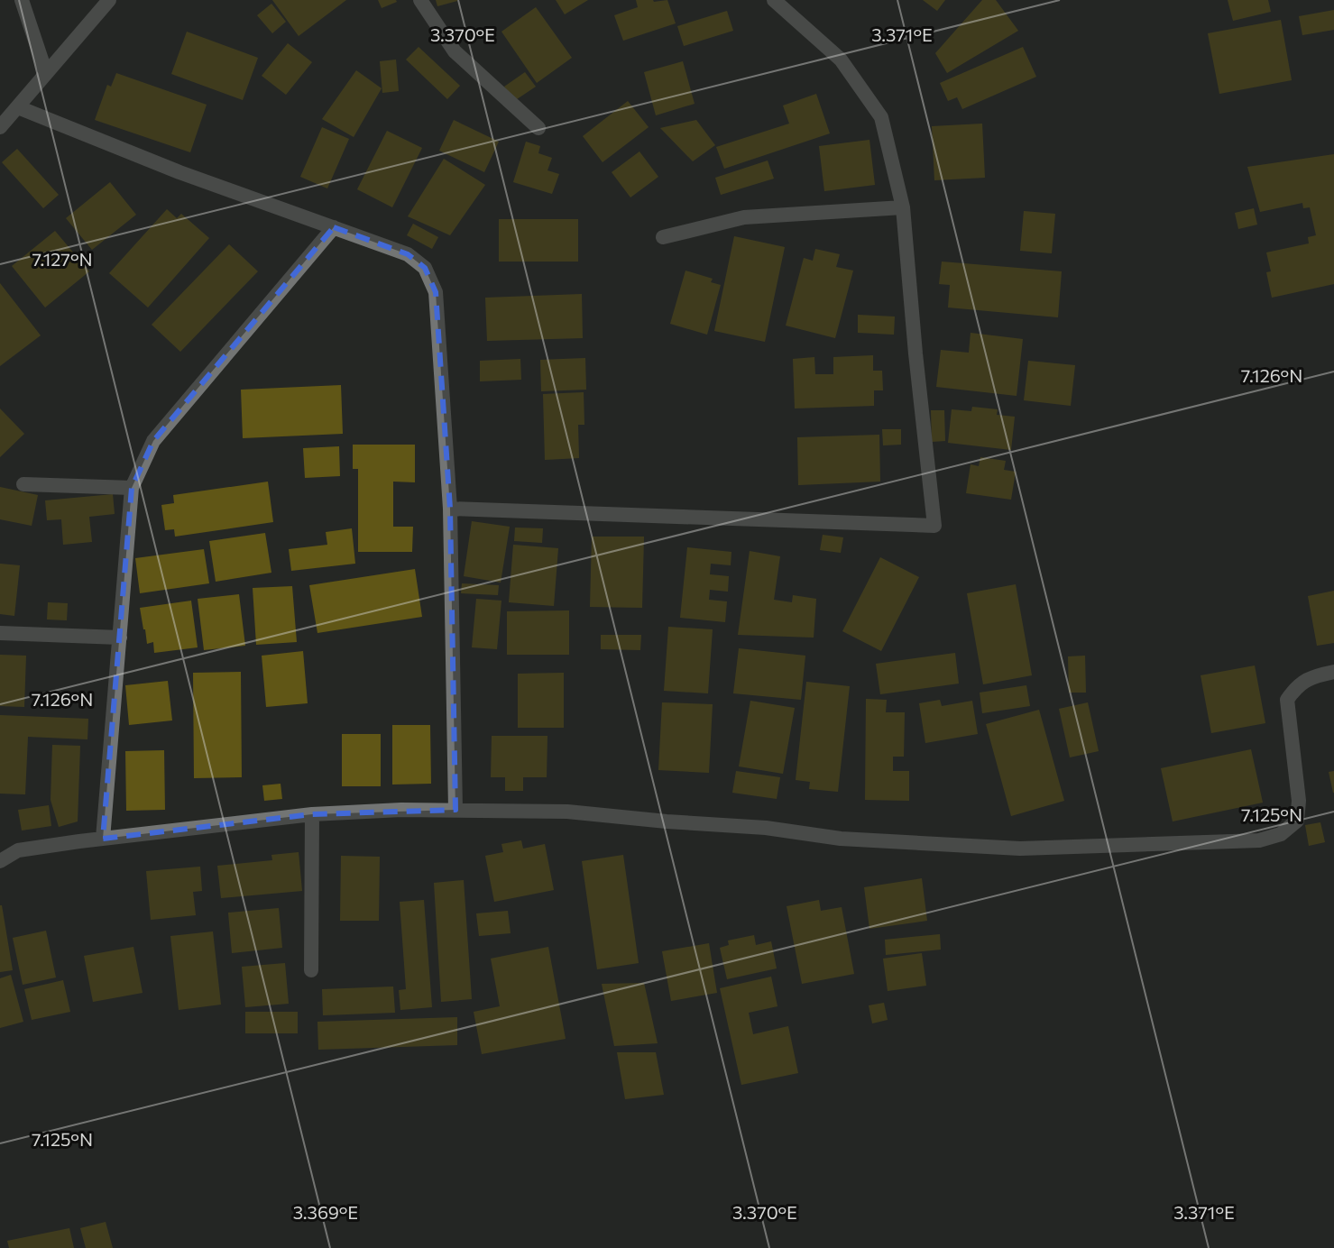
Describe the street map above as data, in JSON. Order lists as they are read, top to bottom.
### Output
{
  "coordinates": [
    "3.370°E",
    "3.371°E",
    "7.127°N",
    "7.126°N",
    "7.125°N",
    "3.369°E"
  ]
}
